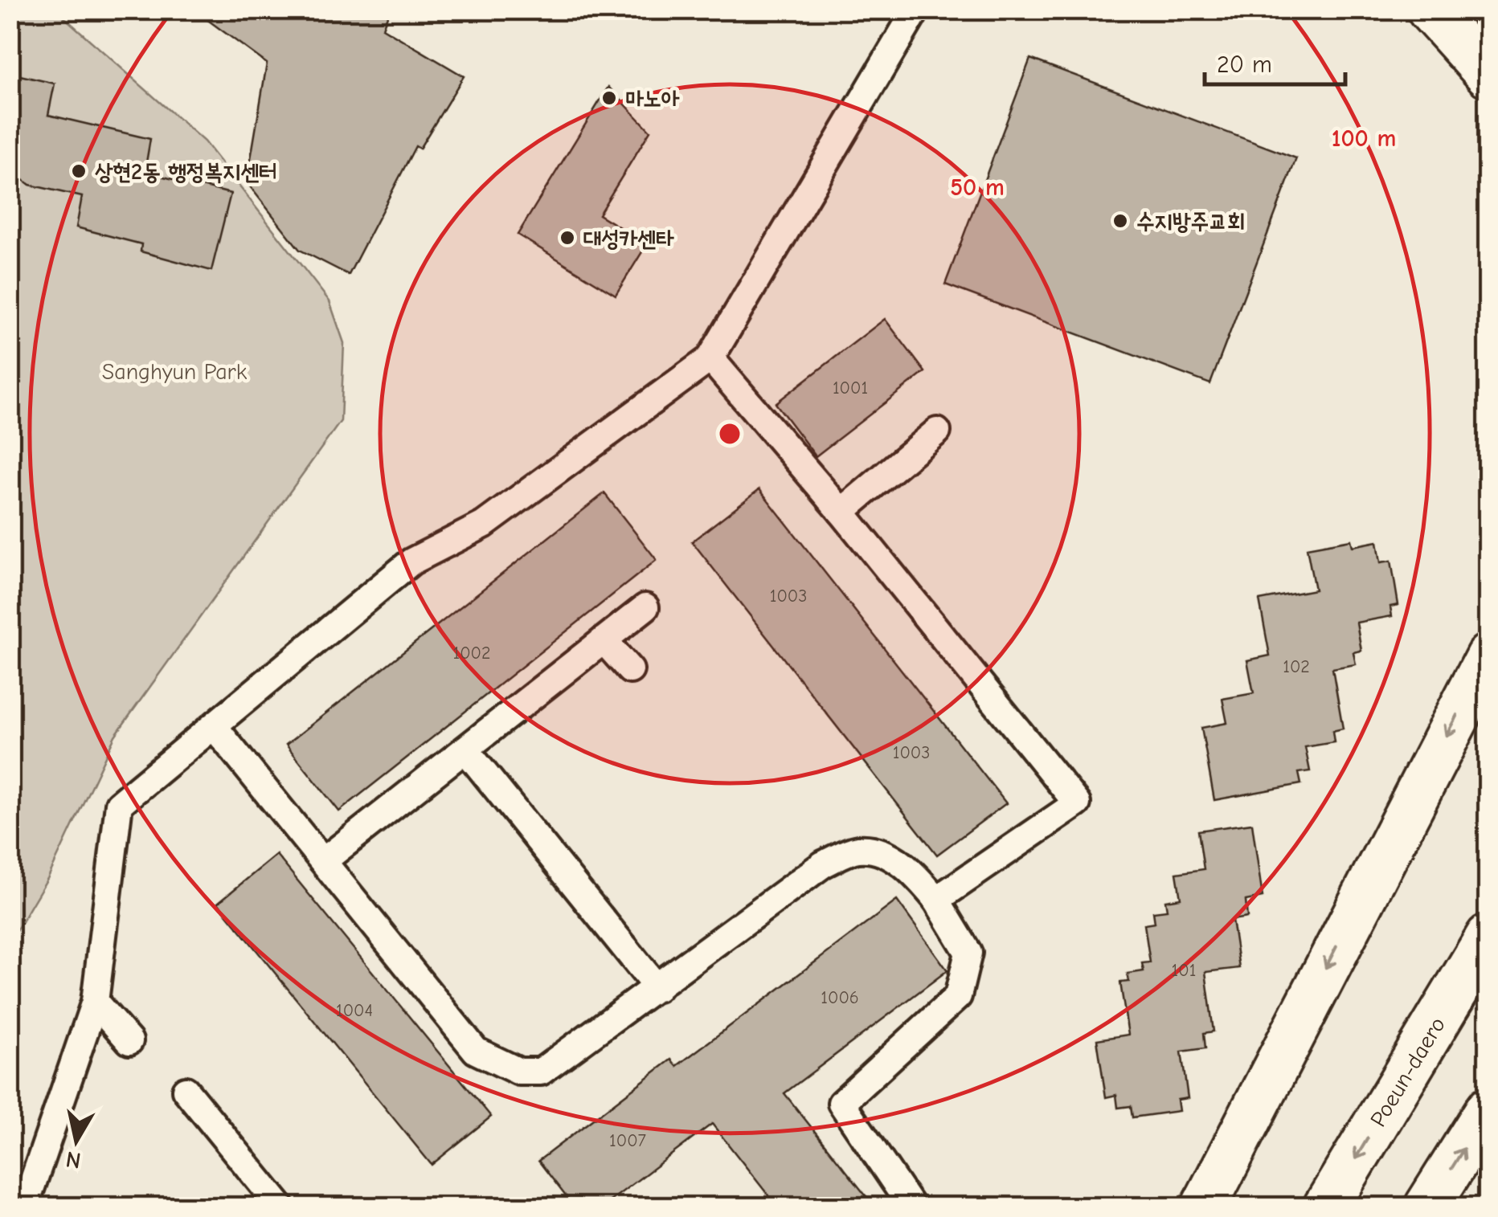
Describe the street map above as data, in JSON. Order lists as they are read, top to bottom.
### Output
{
  "streets": {
    "main road": ["Poeun-daero"]
  },
  "parks": ["Sanghyun Park"],
  "places": [
    "마노아",
    "상현2동 행정복지센터",
    "수지방주교회",
    "대성카센타"
  ],
  "house_numbers": [
    "1001",
    "1003",
    "1002",
    "102",
    "1003",
    "101",
    "1006",
    "1004",
    "1007"
  ],
  "scale_bar": "20 m",
  "north": "bottom",
  "rings": ["100 m", "50 m"]
}
